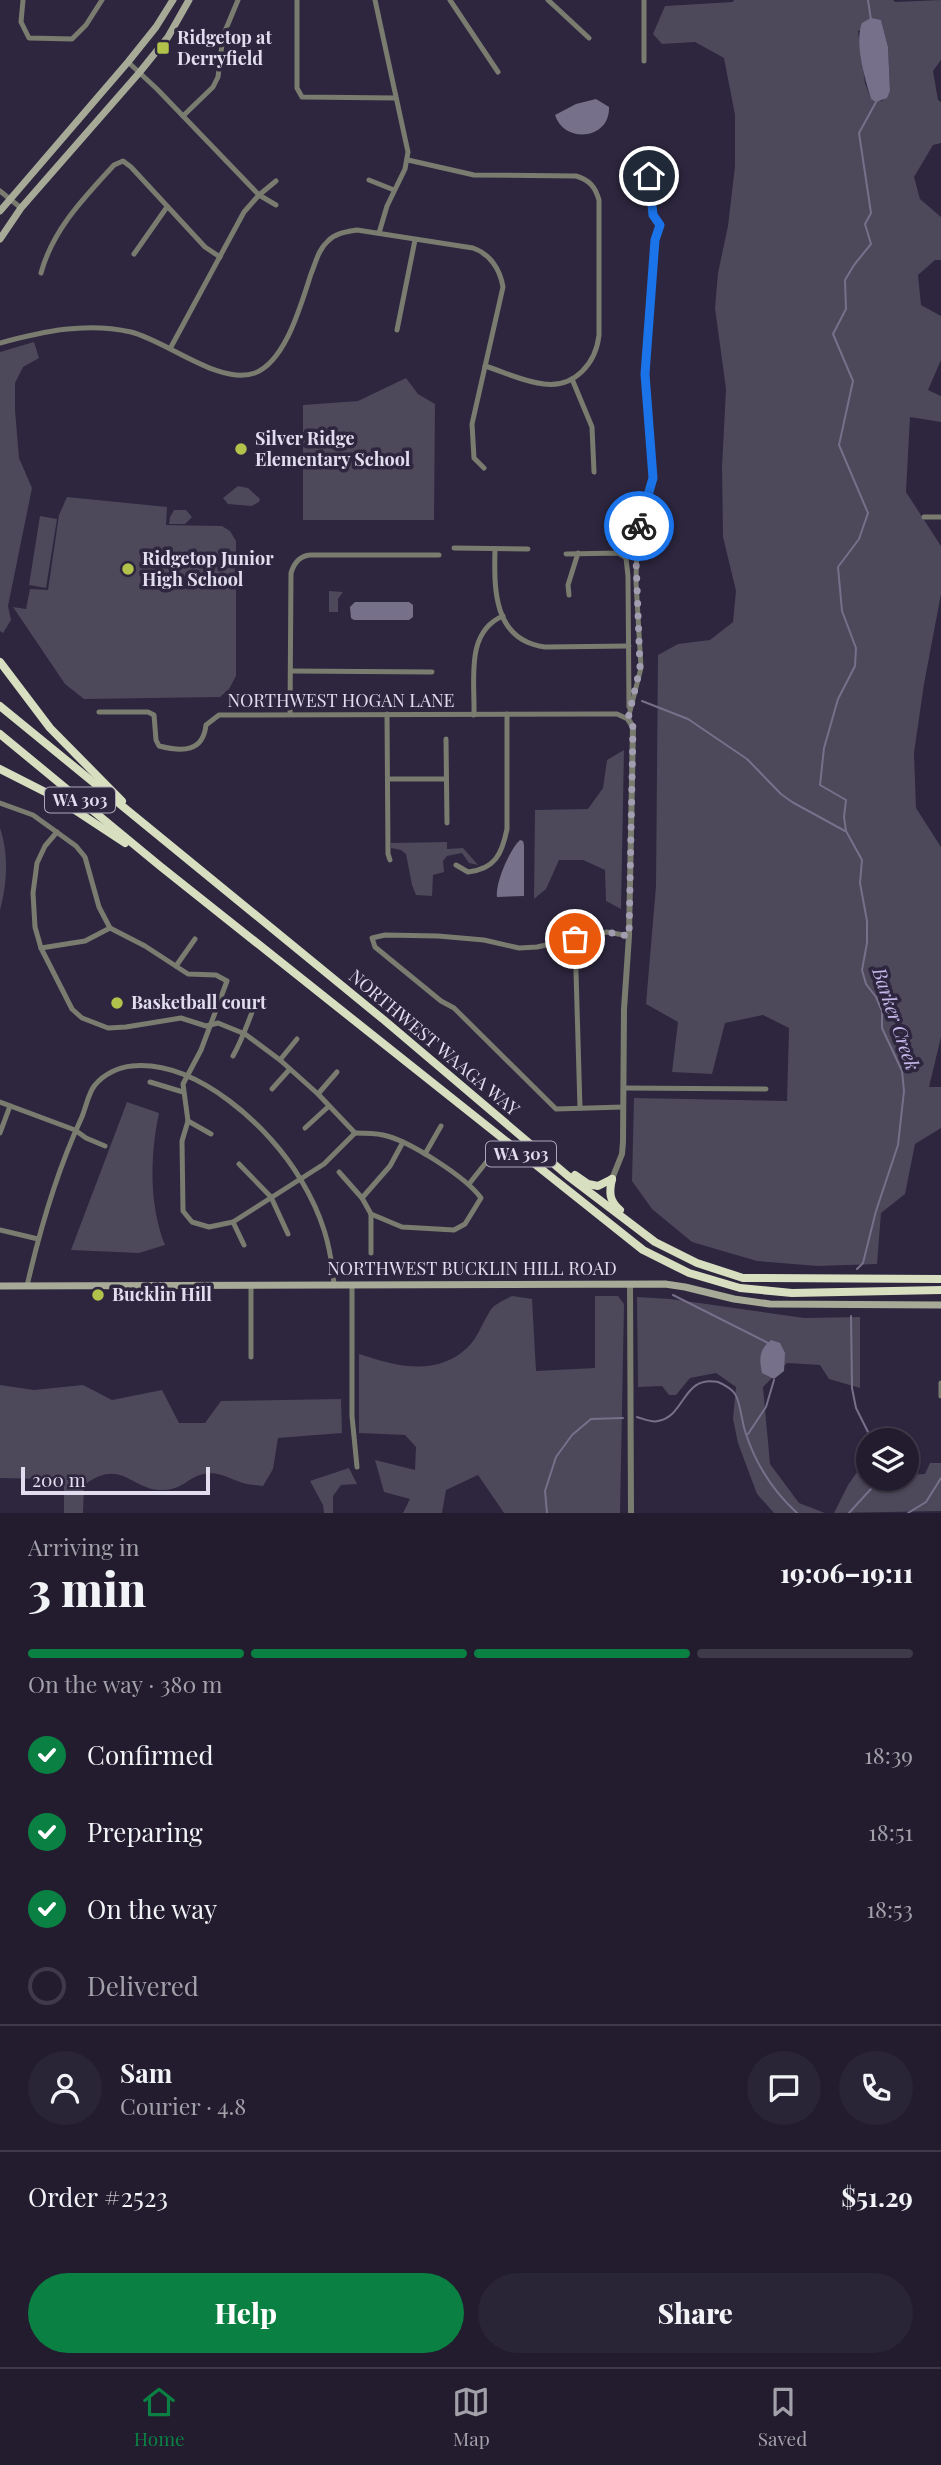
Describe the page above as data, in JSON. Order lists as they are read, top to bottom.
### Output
{
  "streets": {
    "highway": ["WA 303", "NORTHWEST WAAGA WAY"],
    "main road": ["NORTHWEST BUCKLIN HILL ROAD"],
    "street": ["NORTHWEST HOGAN LANE"]
  },
  "water": ["Barker Creek"],
  "places": {
    "transit": ["Ridgetop at Derryfield"],
    "other": [
      "Silver Ridge Elementary School",
      "Ridgetop Junior High School",
      "Basketball court",
      "Bucklin Hill"
    ]
  },
  "scale_bar": "200 m",
  "page": {
    "scale": "200 m",
    "heading": ["3 min", "Arriving in", "19:06–19:11"],
    "panel": [
      "Sam",
      "Courier · 4.8",
      "Order #2523",
      "$51.29"
    ],
    "bar": "On the way · 380 m",
    "list": [
      ["Confirmed", "18:39"],
      ["Preparing", "18:51"],
      ["On the way", "18:53"],
      "Delivered"
    ],
    "buttons": ["Help", "Share"],
    "tabs": ["Home", "Map", "Saved"]
  }
}
